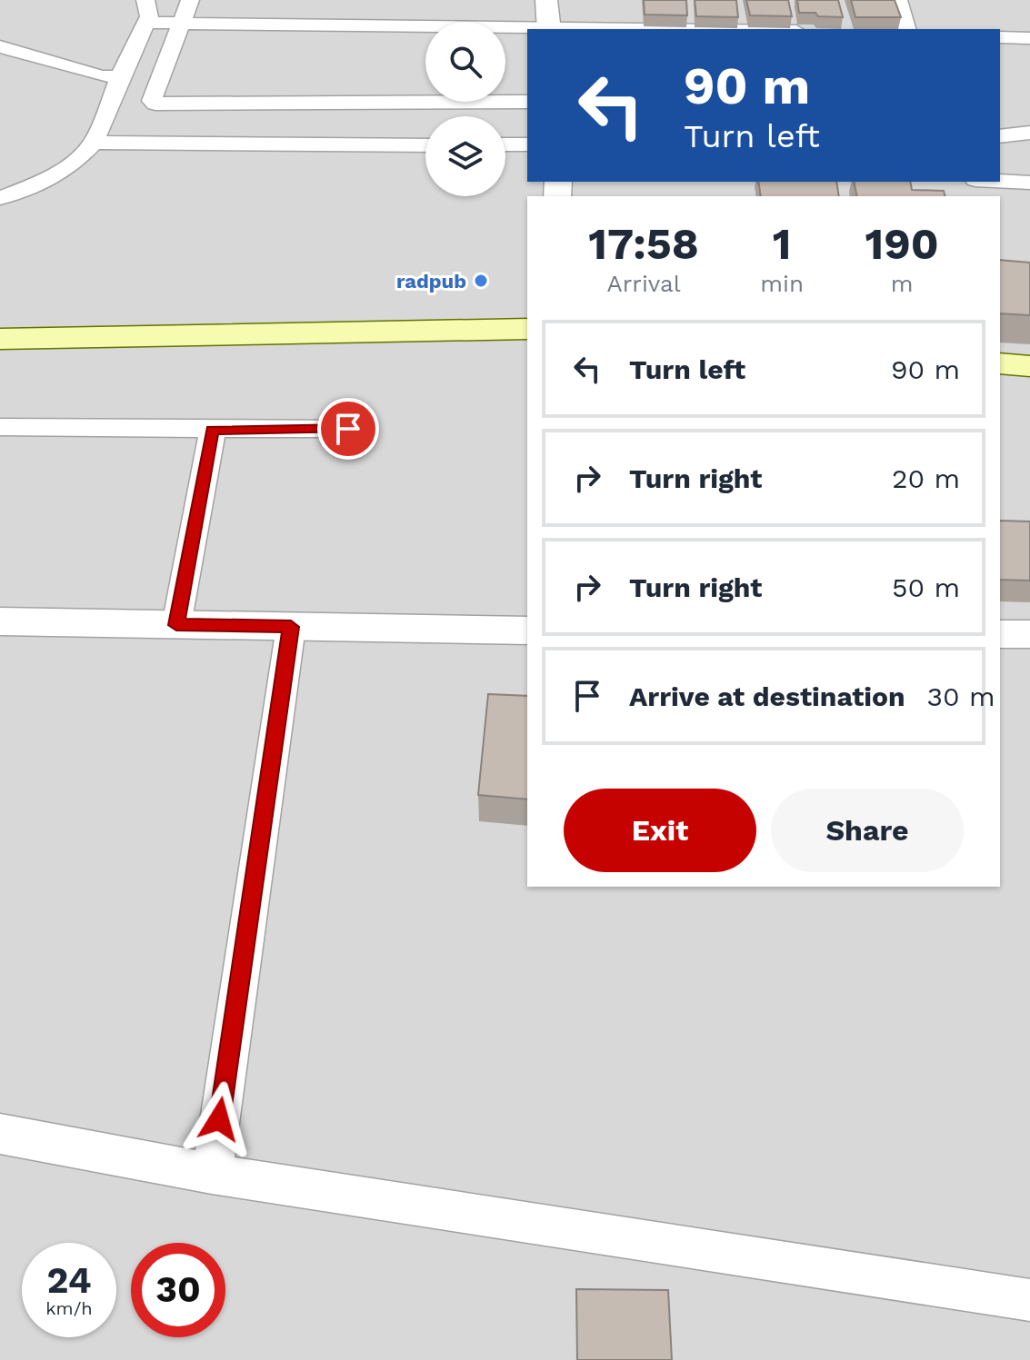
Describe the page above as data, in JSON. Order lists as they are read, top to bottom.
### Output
{
  "places": ["radpub"],
  "page": {
    "turn": ["90 m", "Turn left"],
    "eta": [
      "17:58",
      "Arrival",
      "1",
      "min",
      "190",
      "m"
    ],
    "list": [
      {
        "name": "Turn left",
        "value": "90 m"
      },
      {
        "name": "Turn right",
        "value": "20 m"
      },
      {
        "name": "Turn right",
        "value": "50 m"
      },
      {
        "name": "Arrive at destination",
        "value": "30 m"
      }
    ],
    "buttons": ["Exit", "Share"],
    "speed": "24 km/h",
    "limit": "30"
  }
}
